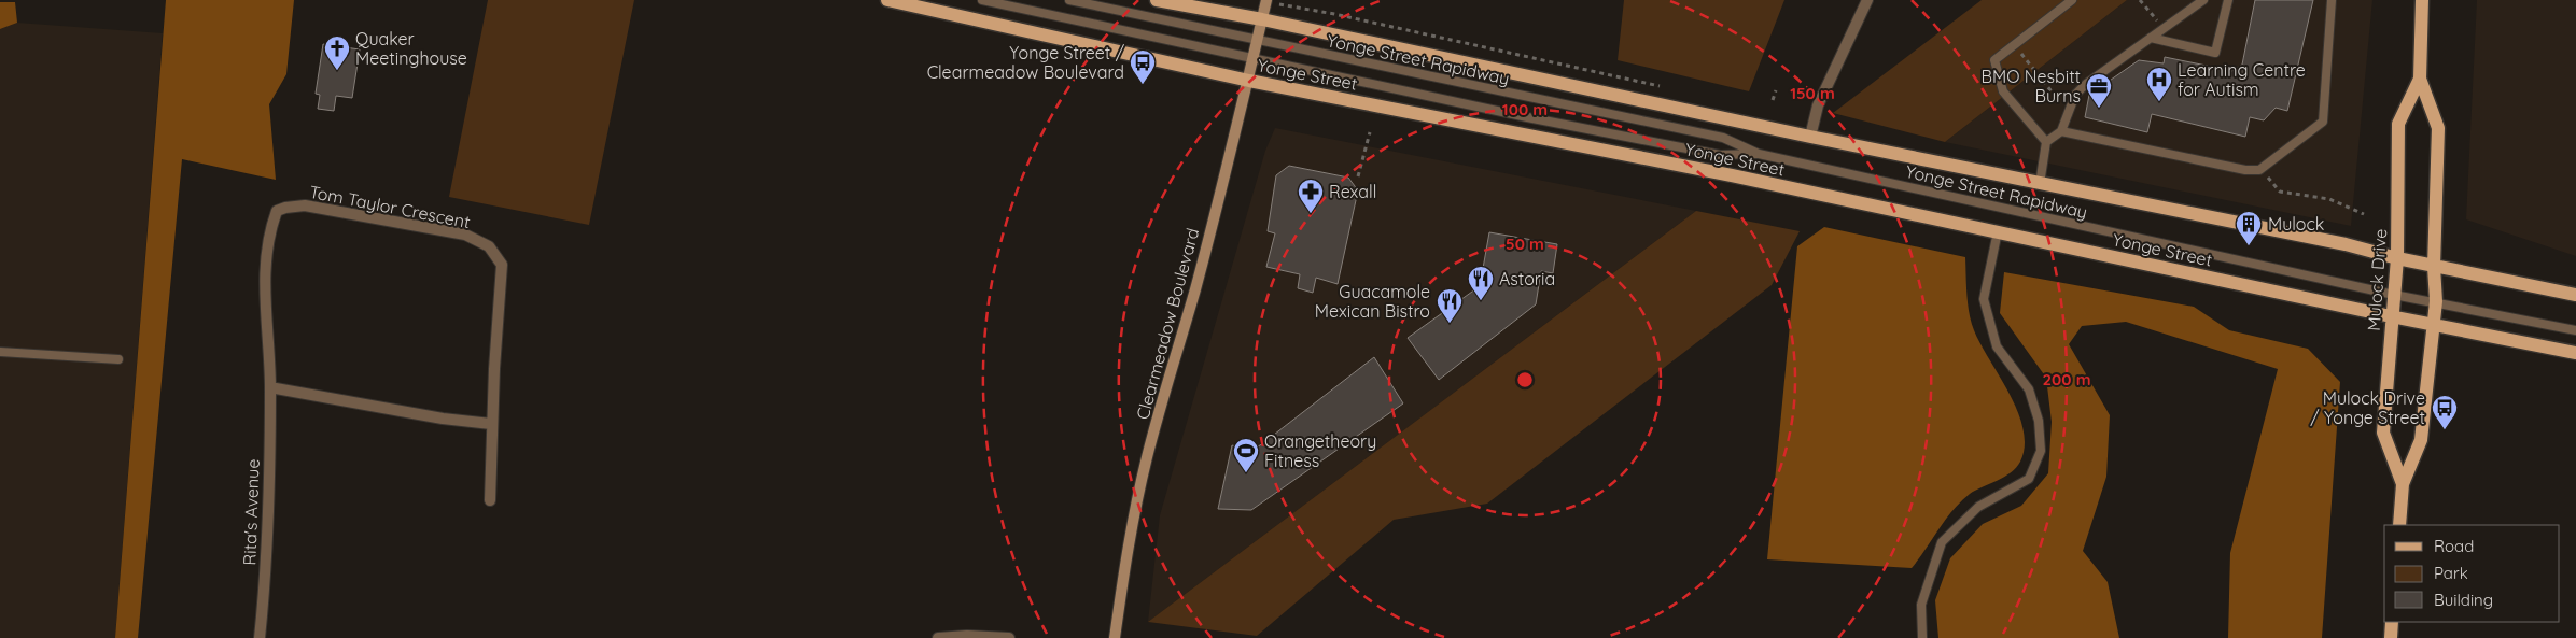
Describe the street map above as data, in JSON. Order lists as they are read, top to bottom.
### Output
{
  "streets": {
    "main road": ["Yonge Street", "Mulock Drive"],
    "street": ["Tom Taylor Crescent", "Clearmeadow Boulevard", "Rita's Avenue"],
    "lane": ["Yonge Street Rapidway"]
  },
  "crossings": [
    ["Yonge Street Rapidway", "Mulock Drive"],
    ["Yonge Street Rapidway", "Clearmeadow Boulevard"],
    ["Yonge Street", "Mulock Drive"],
    ["Yonge Street", "Clearmeadow Boulevard"],
    ["Tom Taylor Crescent", "Rita's Avenue"]
  ],
  "places": {
    "church": ["Quaker Meetinghouse"],
    "bus stop": ["Yonge Street / Clearmeadow Boulevard", "Mulock Drive / Yonge Street"],
    "hospital": ["Learning Centre for Autism"],
    "office": ["BMO Nesbitt Burns"],
    "pharmacy": ["Rexall"],
    "building": ["Mulock"],
    "restaurant": ["Astoria", "Guacamole Mexican Bistro"],
    "sports": ["Orangetheory Fitness"]
  },
  "legend": ["Road", "Park", "Building"],
  "rings": [
    "150 m",
    "100 m",
    "50 m",
    "200 m"
  ]
}
